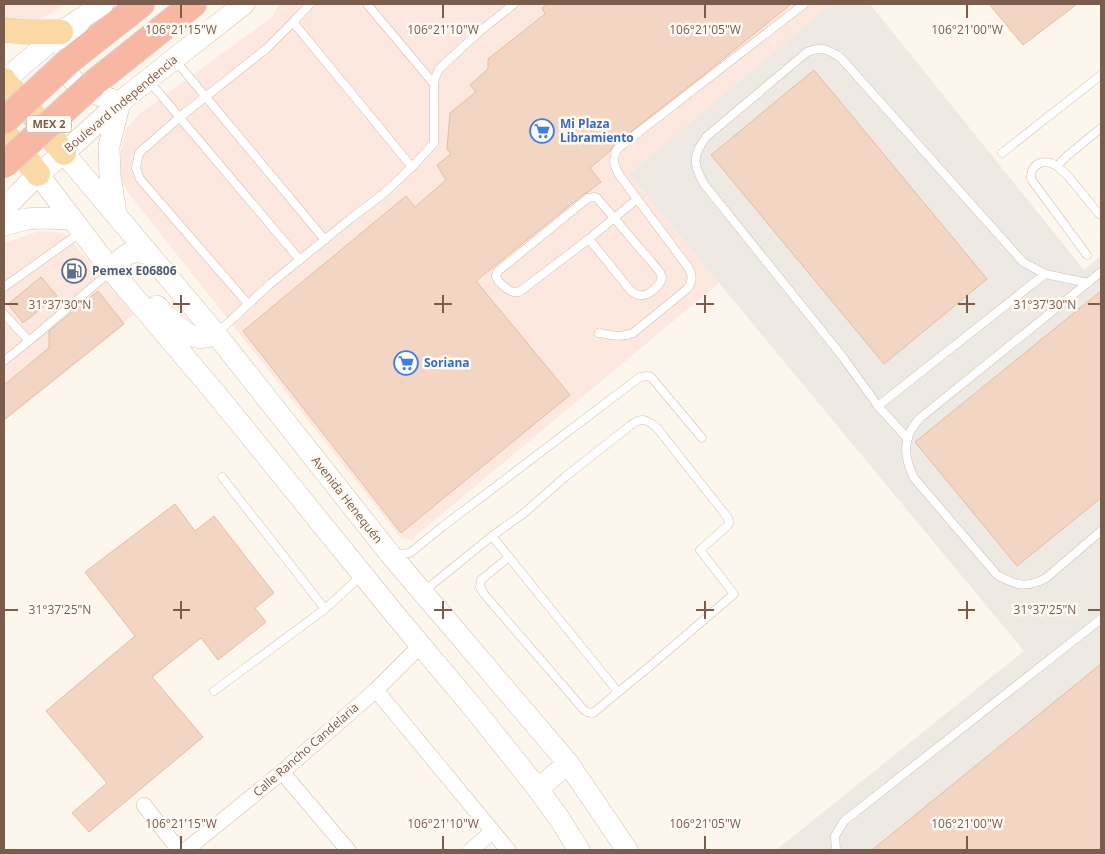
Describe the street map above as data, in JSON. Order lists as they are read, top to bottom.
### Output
{
  "streets": {
    "highway": ["MEX 2"],
    "main road": ["Boulevard Independencia", "Avenida Henequén"],
    "street": ["Calle Rancho Candelaria"]
  },
  "crossings": [
    ["Boulevard Independencia", "Avenida Henequén"]
  ],
  "places": {
    "supermarket": ["Mi Plaza Libramiento", "Soriana"],
    "fuel station": ["Pemex E06806"]
  },
  "coordinates": [
    "106°21'15\"W",
    "106°21'10\"W",
    "106°21'05\"W",
    "106°21'00\"W",
    "31°37'30\"N",
    "31°37'25\"N"
  ]
}
